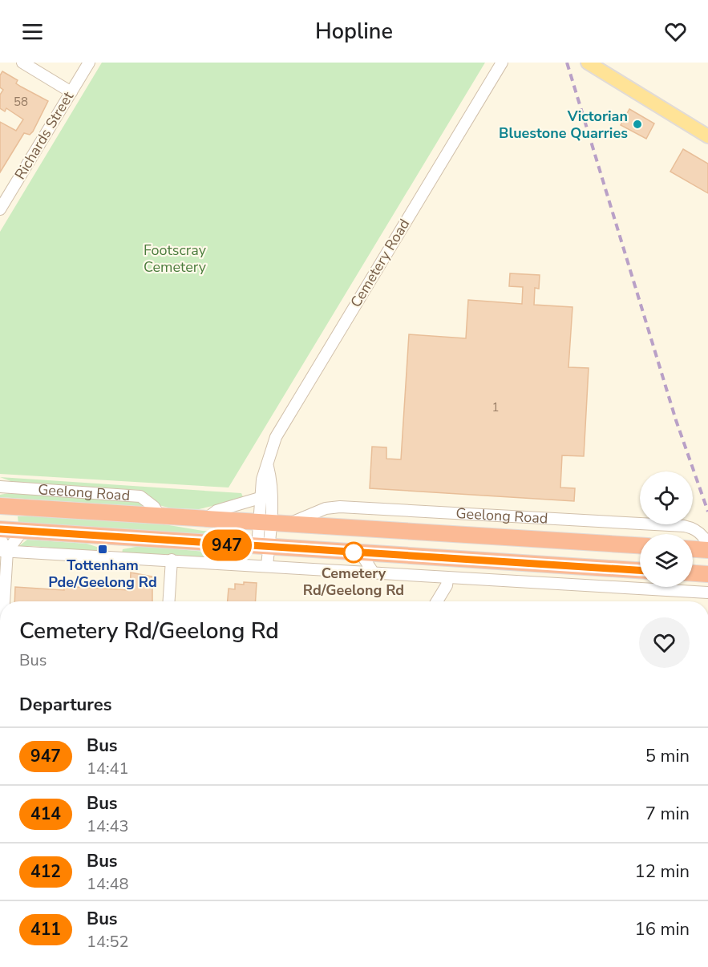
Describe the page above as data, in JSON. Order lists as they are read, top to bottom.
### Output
{
  "streets": {
    "highway": ["Geelong Road"],
    "street": ["Richards Street", "Cemetery Road"]
  },
  "crossings": [
    ["Cemetery Road", "Geelong Road"]
  ],
  "parks": ["Footscray Cemetery"],
  "places": {
    "other": ["Victorian Bluestone Quarries", "Cemetery Rd/Geelong Rd"],
    "transit": ["Tottenham Pde/Geelong Rd"]
  },
  "lines": ["bus line 947"],
  "house_numbers": ["58", "1"],
  "page": {
    "header": "Hopline",
    "on_map": "947",
    "heading": [
      ["Cemetery Rd/Geelong Rd", "Bus"],
      "Departures"
    ],
    "list": [
      {
        "mark": "947",
        "name": "Bus",
        "note": "14:41",
        "value": "5 min"
      },
      {
        "mark": "414",
        "name": "Bus",
        "note": "14:43",
        "value": "7 min"
      },
      {
        "mark": "412",
        "name": "Bus",
        "note": "14:48",
        "value": "12 min"
      },
      {
        "mark": "411",
        "name": "Bus",
        "note": "14:52",
        "value": "16 min"
      }
    ]
  }
}
